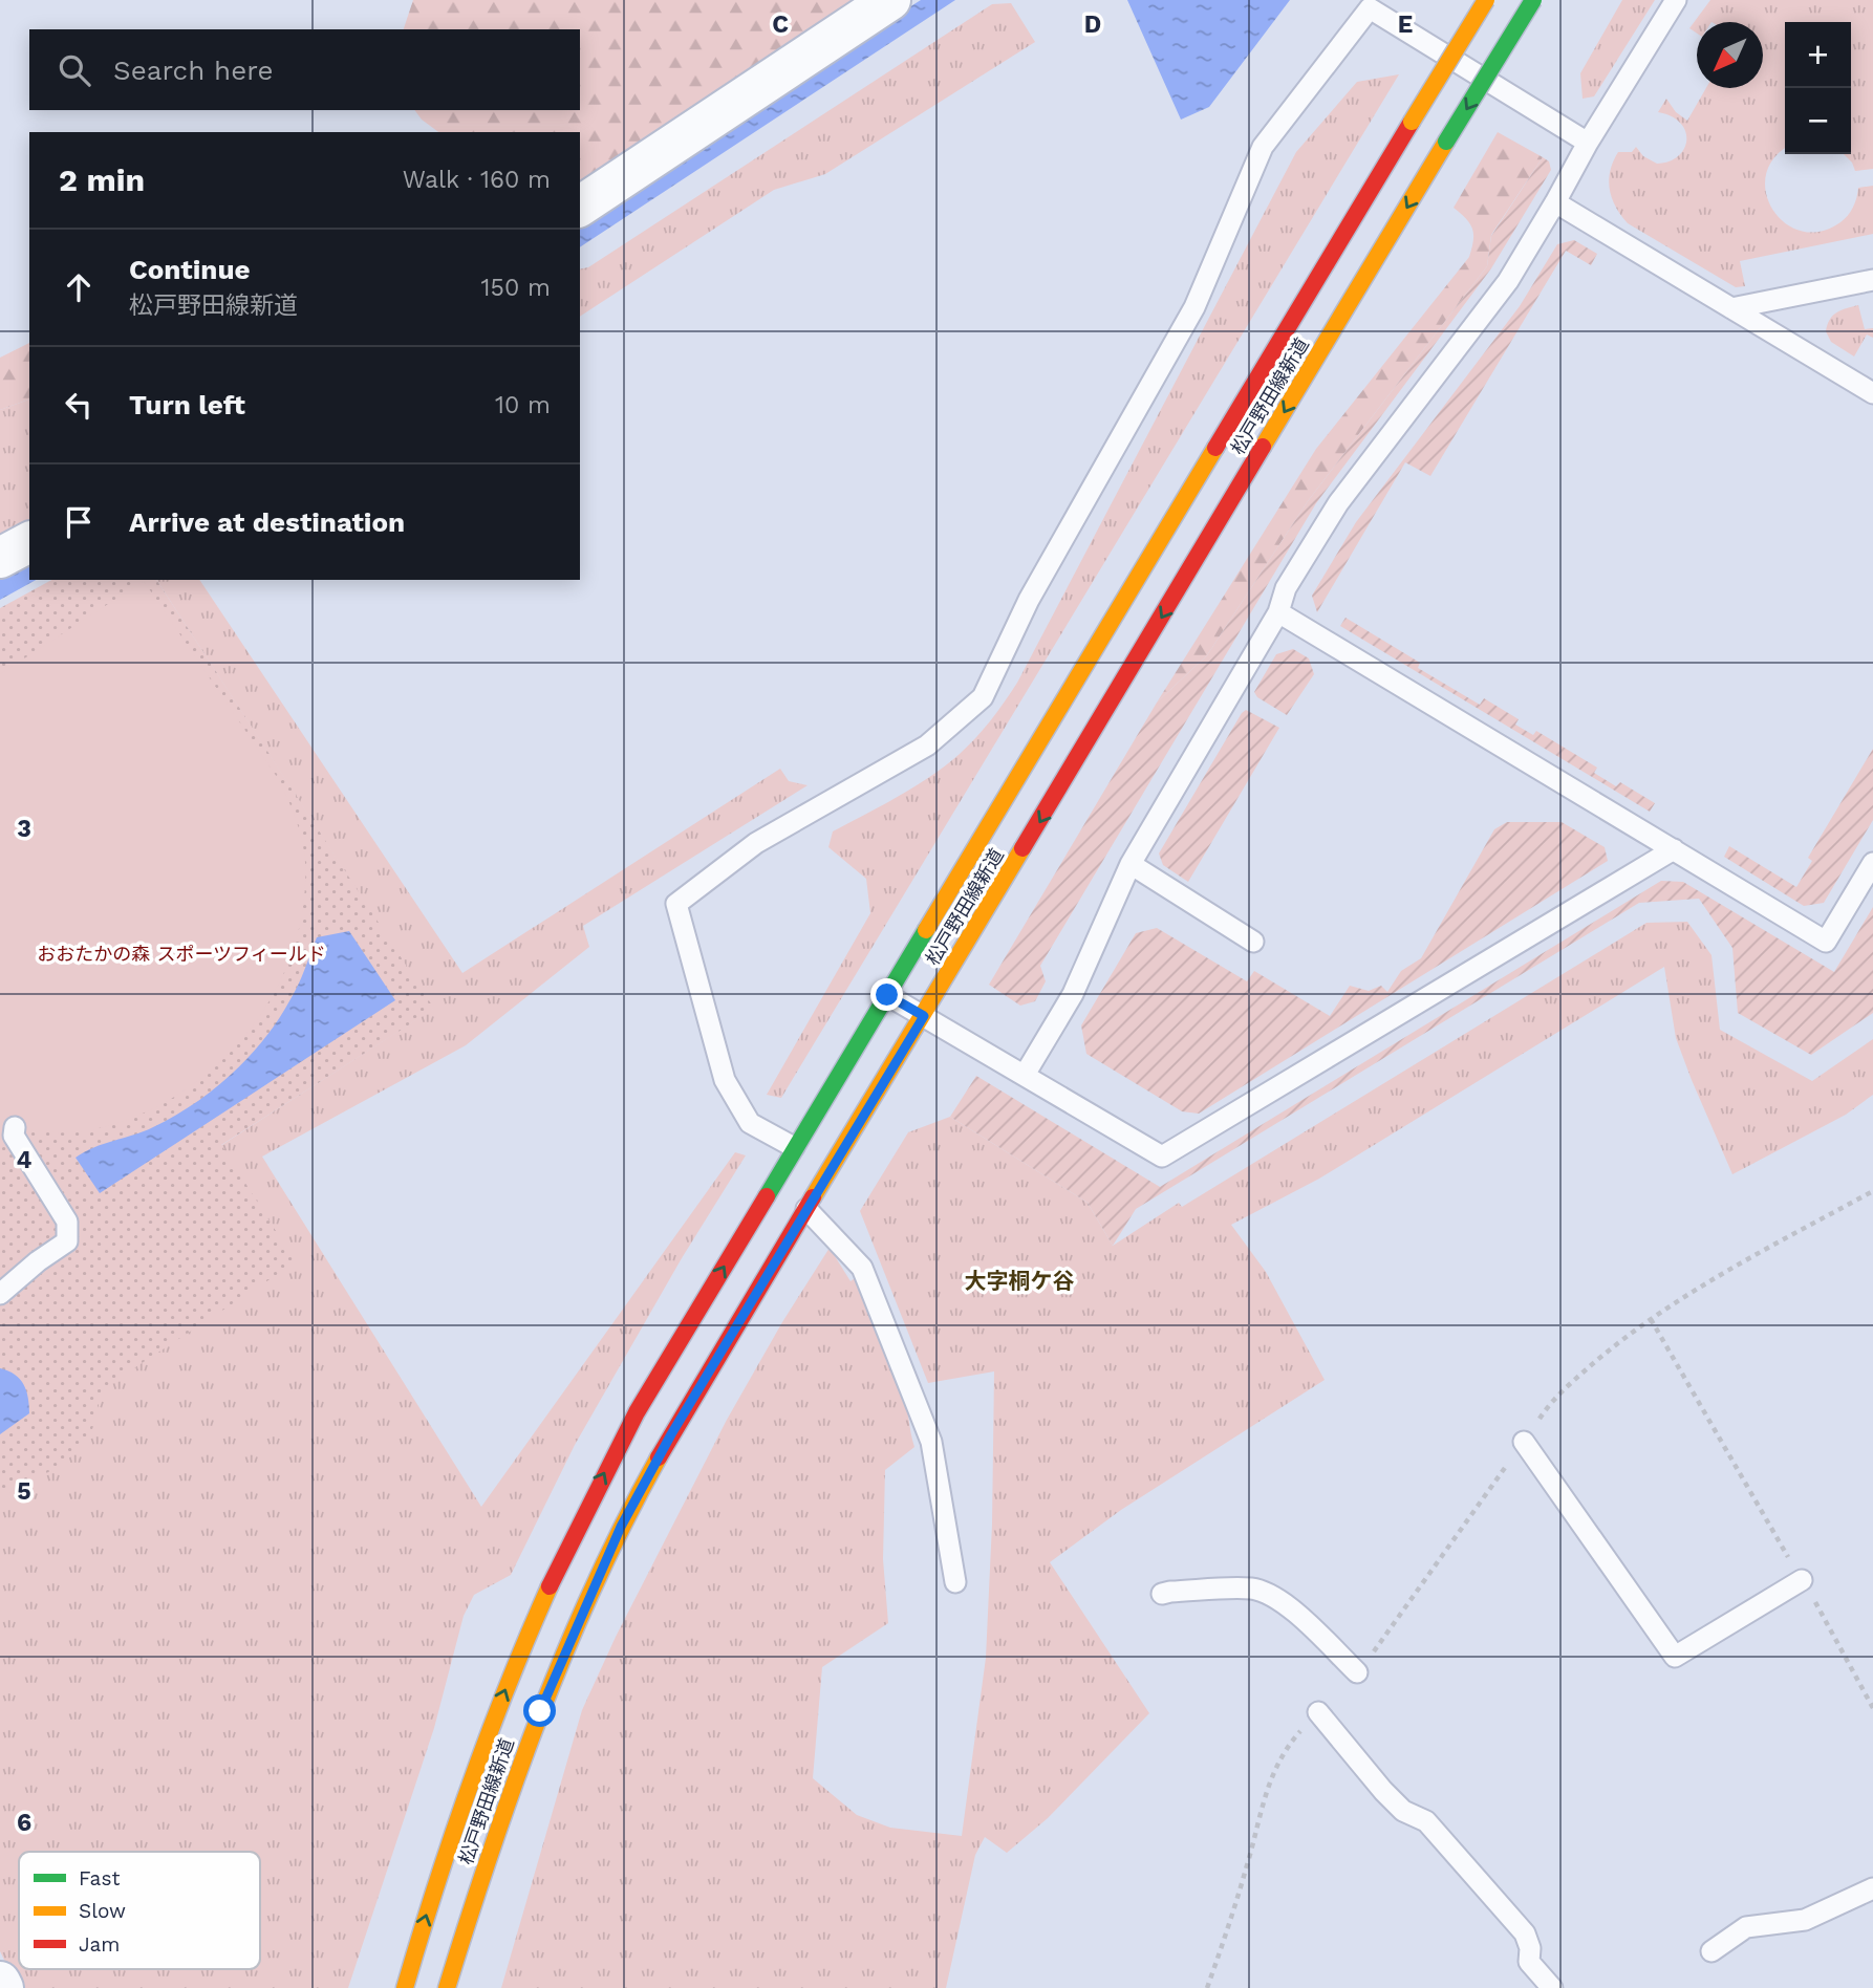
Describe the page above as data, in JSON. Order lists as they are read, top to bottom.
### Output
{
  "streets": {
    "main road": ["松戸野田線新道"]
  },
  "districts": ["大字桐ケ谷"],
  "parks": ["おおたかの森 スポーツフィールド"],
  "legend": ["Fast", "Slow", "Jam"],
  "north": "bottom left",
  "page": {
    "map_buttons": ["+", "−"],
    "search": "Search here",
    "heading": ["2 min", "Walk · 160 m"],
    "list": [
      ["Continue", "松戸野田線新道", "150 m"],
      ["Turn left", "10 m"],
      "Arrive at destination"
    ]
  },
  "grid": {
    "columns": ["C", "D", "E"],
    "rows": [
      "3",
      "4",
      "5",
      "6"
    ]
  }
}
